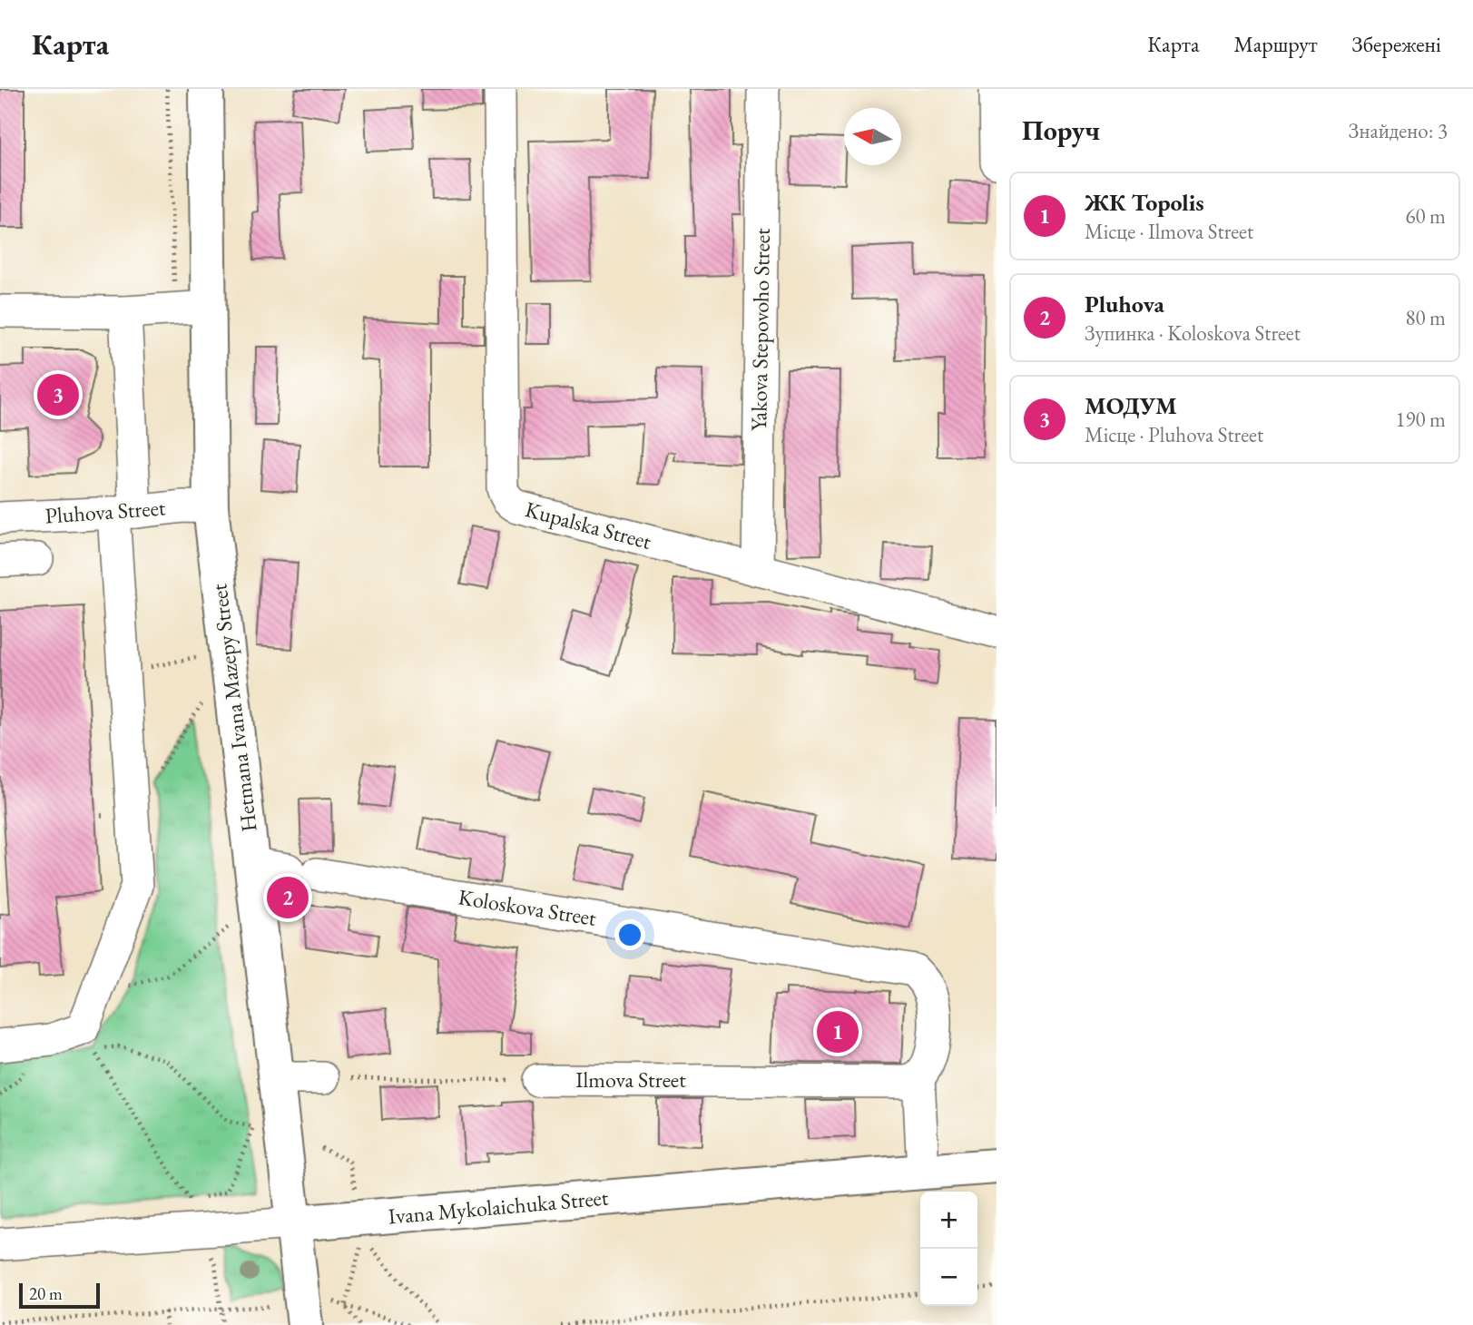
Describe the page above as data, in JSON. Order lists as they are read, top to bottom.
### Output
{
  "streets": {
    "main road": ["Hetmana Ivana Mazepy Street", "Ivana Mykolaichuka Street"],
    "street": [
      "Yakova Stepovoho Street",
      "Pluhova Street",
      "Kupalska Street",
      "Koloskova Street",
      "Ilmova Street"
    ]
  },
  "crossings": [
    ["Yakova Stepovoho Street", "Kupalska Street"],
    ["Pluhova Street", "Hetmana Ivana Mazepy Street"],
    ["Hetmana Ivana Mazepy Street", "Koloskova Street"],
    ["Hetmana Ivana Mazepy Street", "Ivana Mykolaichuka Street"],
    ["Koloskova Street", "Ilmova Street"]
  ],
  "scale_bar": "20 m",
  "north": "left",
  "page": {
    "header": "Карта",
    "nav": ["Карта", "Маршрут", "Збережені"],
    "heading": ["Поруч", "Знайдено: 3"],
    "list": [
      {
        "mark": "1",
        "name": "ЖК Topolis",
        "note": "Місце · Ilmova Street",
        "value": "60 m"
      },
      {
        "mark": "2",
        "name": "Pluhova",
        "note": "Зупинка · Koloskova Street",
        "value": "80 m"
      },
      {
        "mark": "3",
        "name": "МОДУМ",
        "note": "Місце · Pluhova Street",
        "value": "190 m"
      }
    ],
    "pins": ["3", "2", "1"],
    "map_buttons": ["+", "−"],
    "scale": "20 m"
  }
}
